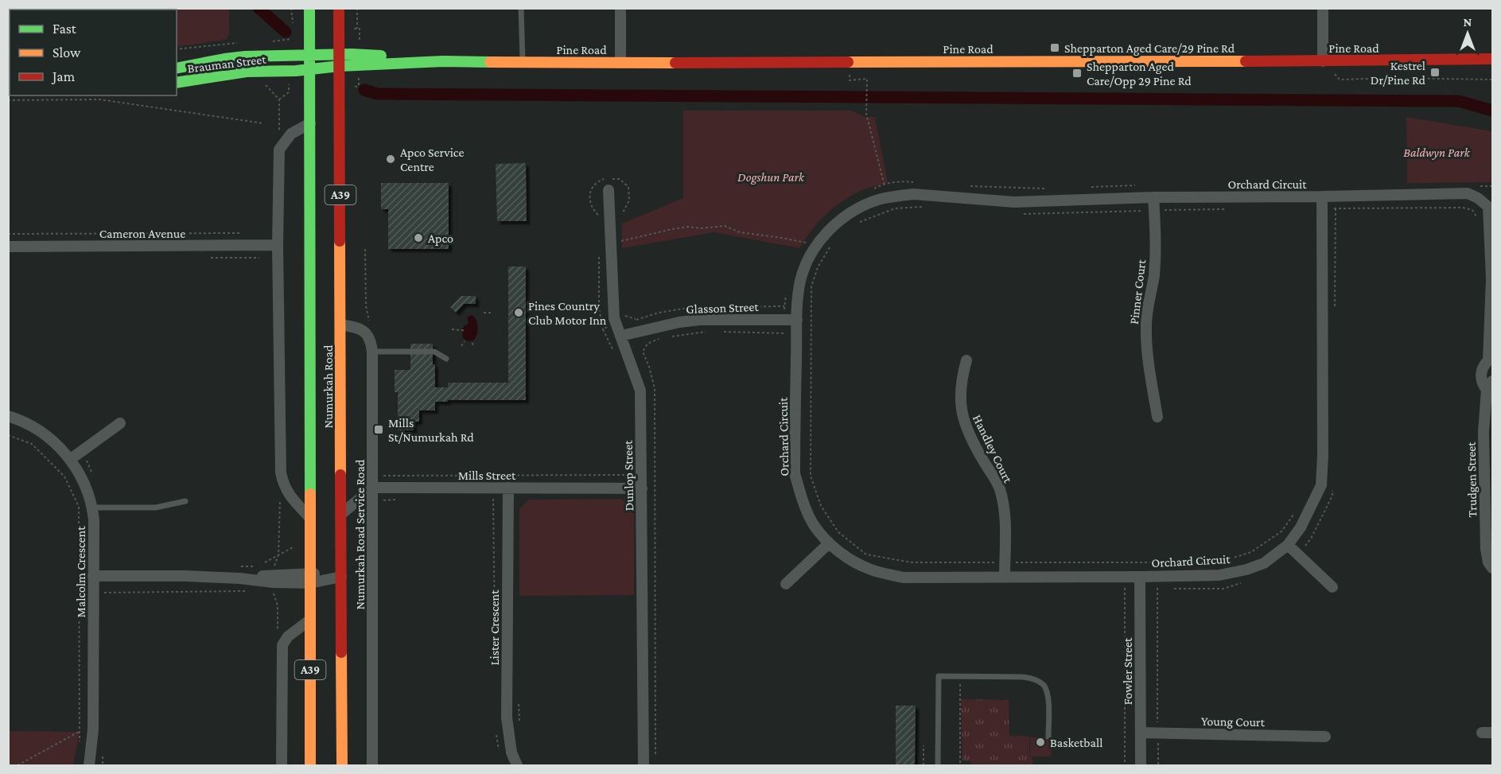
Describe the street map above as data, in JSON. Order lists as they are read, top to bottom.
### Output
{
  "streets": {
    "main road": [
      "Pine Road",
      "Brauman Street",
      "A39",
      "Numurkah Road"
    ],
    "street": [
      "Orchard Circuit",
      "Cameron Avenue",
      "Pinner Court",
      "Glasson Street",
      "Handley Court",
      "Mills Street",
      "Dunlop Street",
      "Trudgen Street",
      "Numurkah Road Service Road",
      "Malcolm Crescent",
      "Lister Crescent",
      "Fowler Street",
      "Young Court"
    ]
  },
  "crossings": [
    ["Pine Road", "Brauman Street"],
    ["Pine Road", "Numurkah Road"],
    ["Brauman Street", "Numurkah Road"],
    ["Orchard Circuit", "Pinner Court"],
    ["Orchard Circuit", "Glasson Street"],
    ["Orchard Circuit", "Handley Court"],
    ["Orchard Circuit", "Fowler Street"],
    ["Glasson Street", "Dunlop Street"],
    ["Numurkah Road", "Numurkah Road Service Road"],
    ["Mills Street", "Dunlop Street"],
    ["Mills Street", "Numurkah Road Service Road"],
    ["Mills Street", "Lister Crescent"],
    ["Fowler Street", "Young Court"]
  ],
  "parks": ["Baldwyn Park", "Dogshun Park"],
  "places": {
    "transit": [
      "Shepparton Aged Care/29 Pine Rd",
      "Kestrel Dr/Pine Rd",
      "Shepparton Aged Care/Opp 29 Pine Rd",
      "Mills St/Numurkah Rd"
    ],
    "other": [
      "Apco Service Centre",
      "Apco",
      "Pines Country Club Motor Inn",
      "Basketball"
    ]
  },
  "legend": ["Fast", "Slow", "Jam"],
  "north": "top"
}
